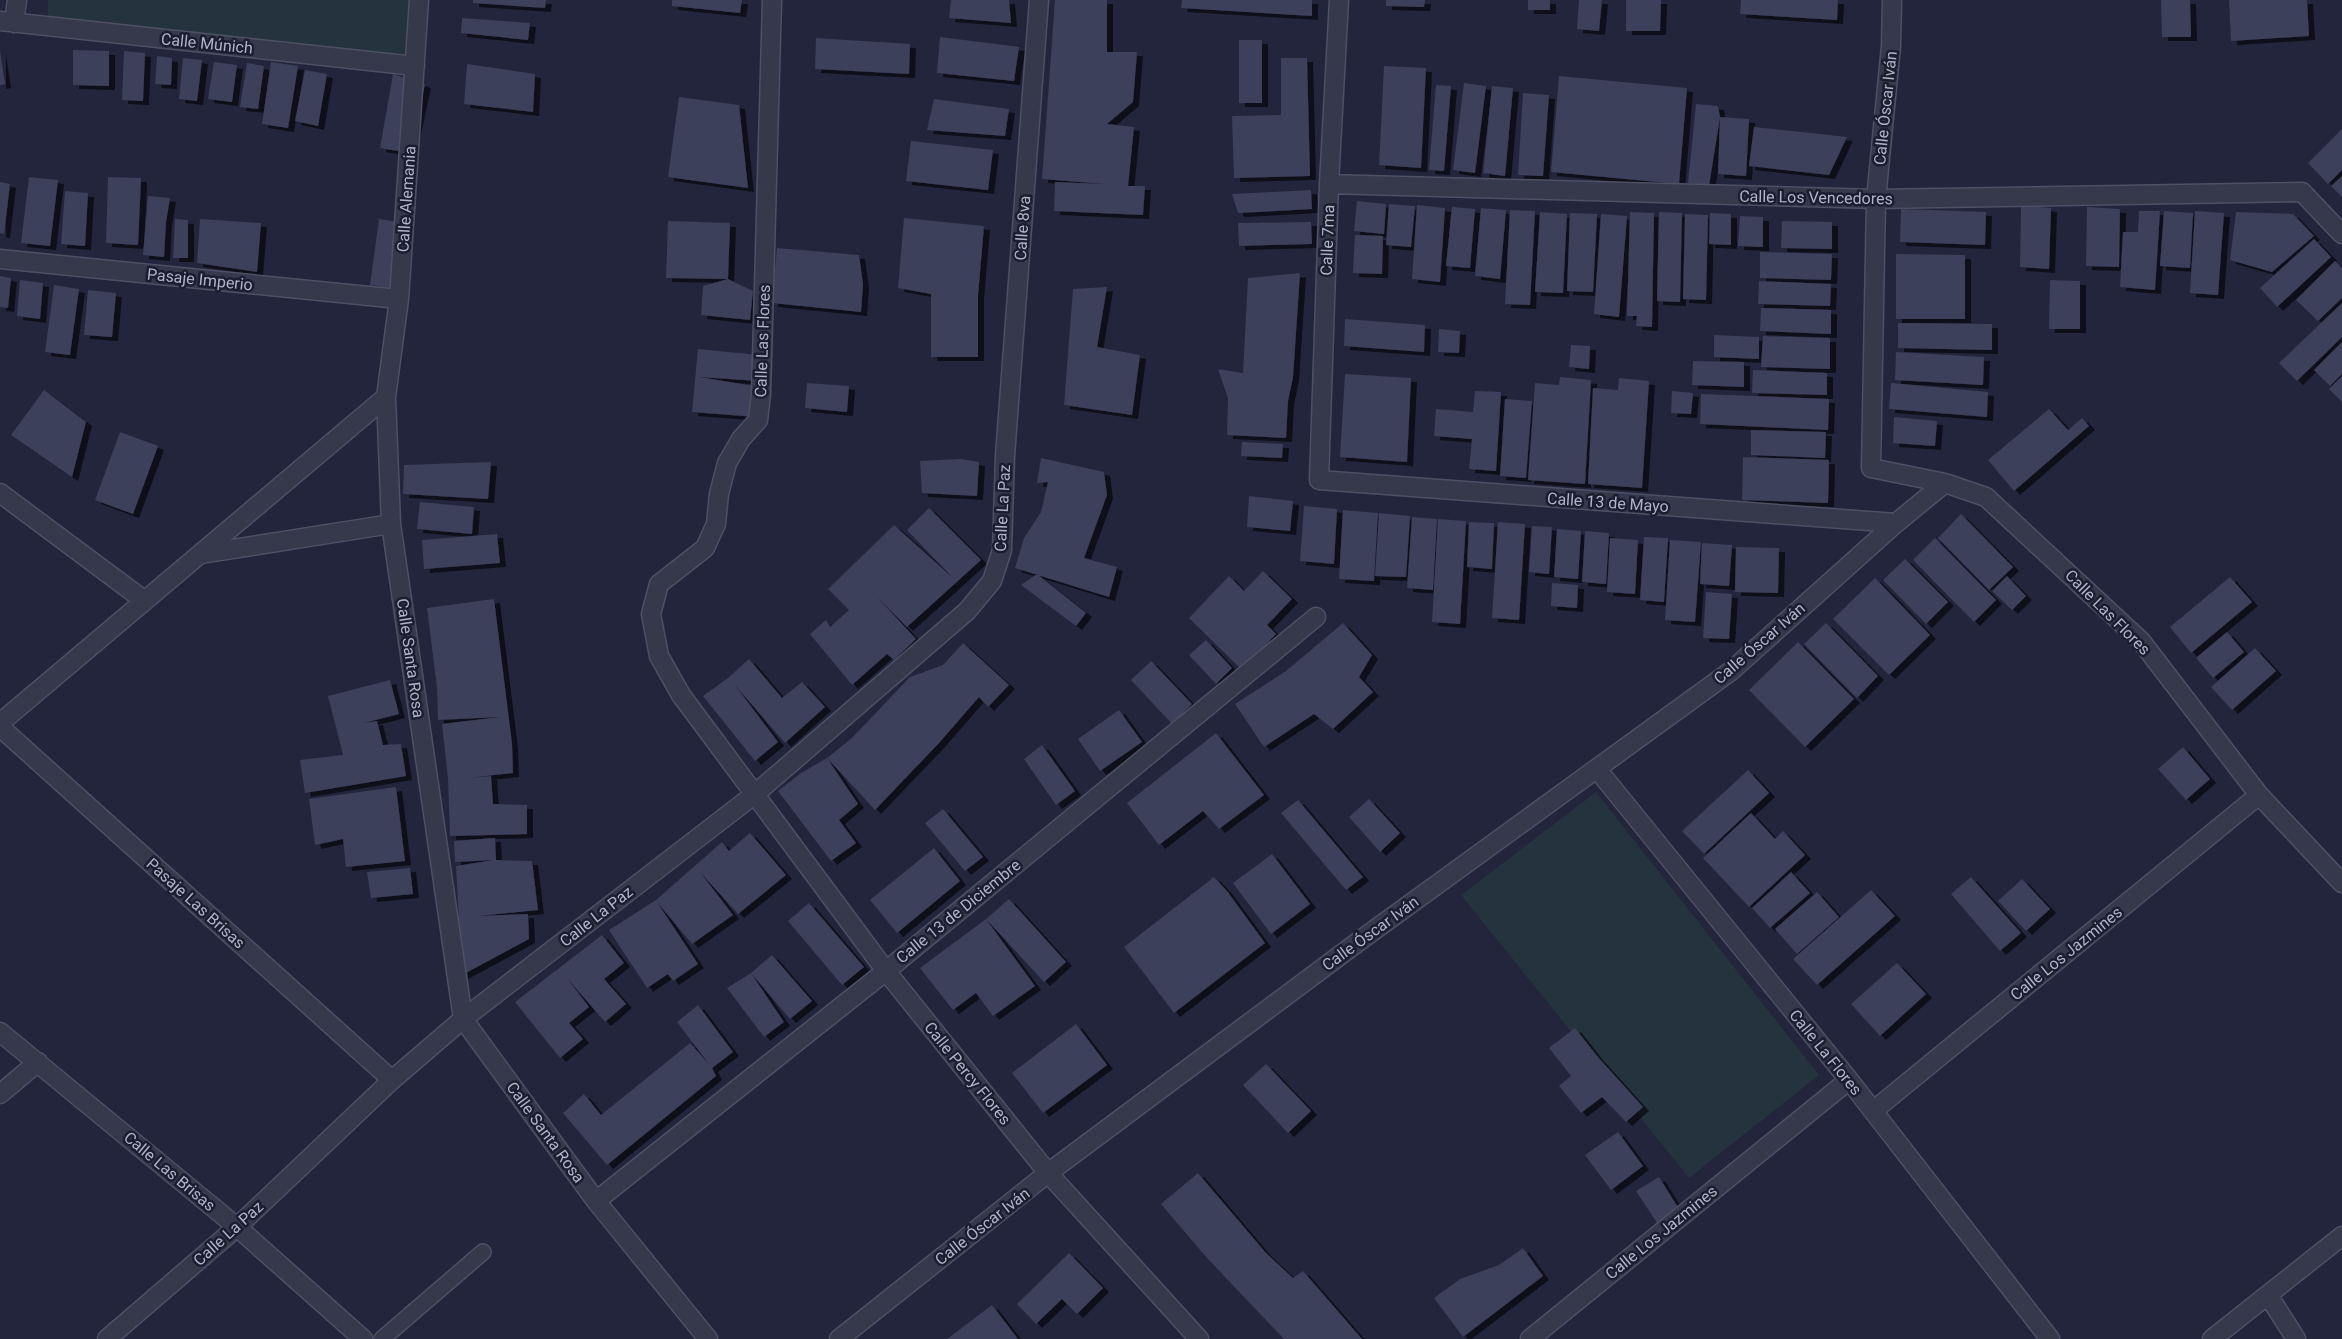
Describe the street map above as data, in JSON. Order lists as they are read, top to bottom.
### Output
{
  "streets": {
    "street": [
      "Calle Múnich",
      "Calle Óscar Iván",
      "Calle Los Vencedores",
      "Calle Alemania",
      "Calle 8va",
      "Calle 7ma",
      "Pasaje Imperio",
      "Calle Las Flores",
      "Calle 13 de Mayo",
      "Calle La Paz",
      "Calle Santa Rosa",
      "Pasaje Las Brisas",
      "Calle 13 de Diciembre",
      "Calle Los Jazmines",
      "Calle La Flores",
      "Calle Percy Flores",
      "Calle Las Brisas"
    ]
  },
  "crossings": [
    ["Calle Múnich", "Calle Alemania"],
    ["Calle Óscar Iván", "Calle Los Vencedores"],
    ["Calle Óscar Iván", "Calle Las Flores"],
    ["Calle Óscar Iván", "Calle 13 de Mayo"],
    ["Calle Óscar Iván", "Calle La Flores"],
    ["Calle Óscar Iván", "Calle Percy Flores"],
    ["Calle Los Vencedores", "Calle 7ma"],
    ["Calle Alemania", "Pasaje Imperio"],
    ["Calle Alemania", "Calle Santa Rosa"],
    ["Calle 8va", "Calle La Paz"],
    ["Calle 7ma", "Calle 13 de Mayo"],
    ["Calle Las Flores", "Calle La Paz"],
    ["Calle Las Flores", "Calle Los Jazmines"],
    ["Calle Las Flores", "Calle Percy Flores"],
    ["Calle La Paz", "Calle Santa Rosa"],
    ["Calle La Paz", "Pasaje Las Brisas"],
    ["Calle La Paz", "Calle Percy Flores"],
    ["Calle La Paz", "Calle Las Brisas"],
    ["Calle Santa Rosa", "Calle 13 de Diciembre"],
    ["Calle 13 de Diciembre", "Calle Percy Flores"],
    ["Calle Los Jazmines", "Calle La Flores"]
  ]
}
